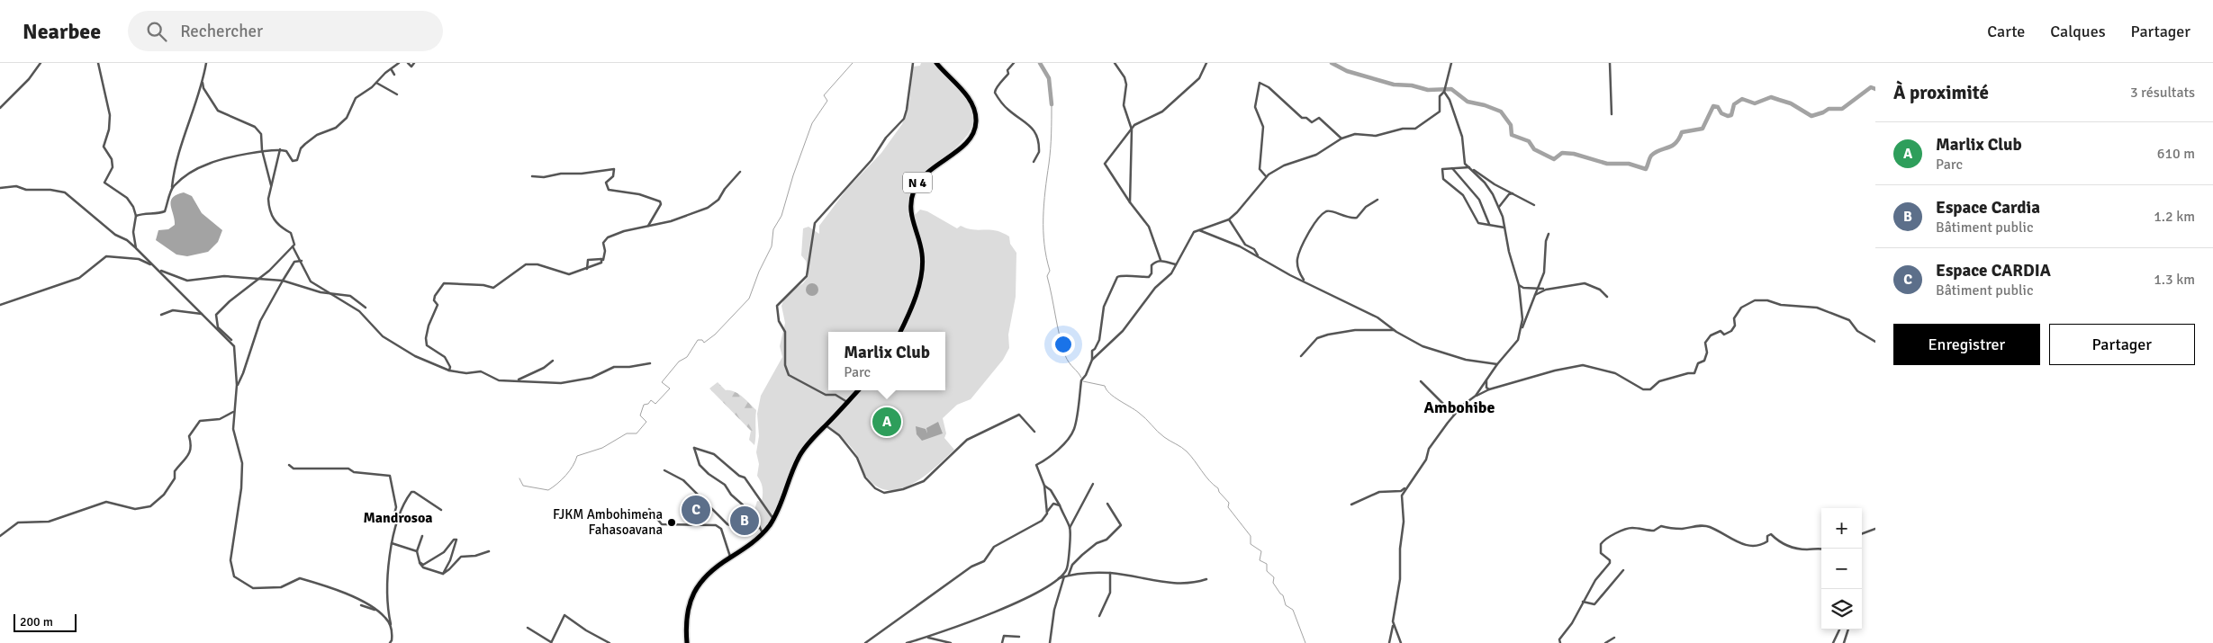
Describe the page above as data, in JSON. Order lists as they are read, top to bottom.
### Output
{
  "streets": {
    "main road": ["N 4"]
  },
  "districts": ["Ambohibe", "Mandrosoa"],
  "places": ["FJKM Ambohimena Fahasoavana"],
  "scale_bar": "200 m",
  "page": {
    "header": "Nearbee",
    "search": "Rechercher",
    "nav": ["Carte", "Calques", "Partager"],
    "heading": ["À proximité", "3 résultats"],
    "list": [
      {
        "mark": "A",
        "name": "Marlix Club",
        "note": "Parc",
        "value": "610 m"
      },
      {
        "mark": "B",
        "name": "Espace Cardia",
        "note": "Bâtiment public",
        "value": "1.2 km"
      },
      {
        "mark": "C",
        "name": "Espace CARDIA",
        "note": "Bâtiment public",
        "value": "1.3 km"
      }
    ],
    "buttons": ["Enregistrer", "Partager"],
    "popup": ["Marlix Club", "Parc"],
    "pins": ["A", "C", "B"],
    "map_buttons": ["+", "−"],
    "scale": "200 m"
  }
}
